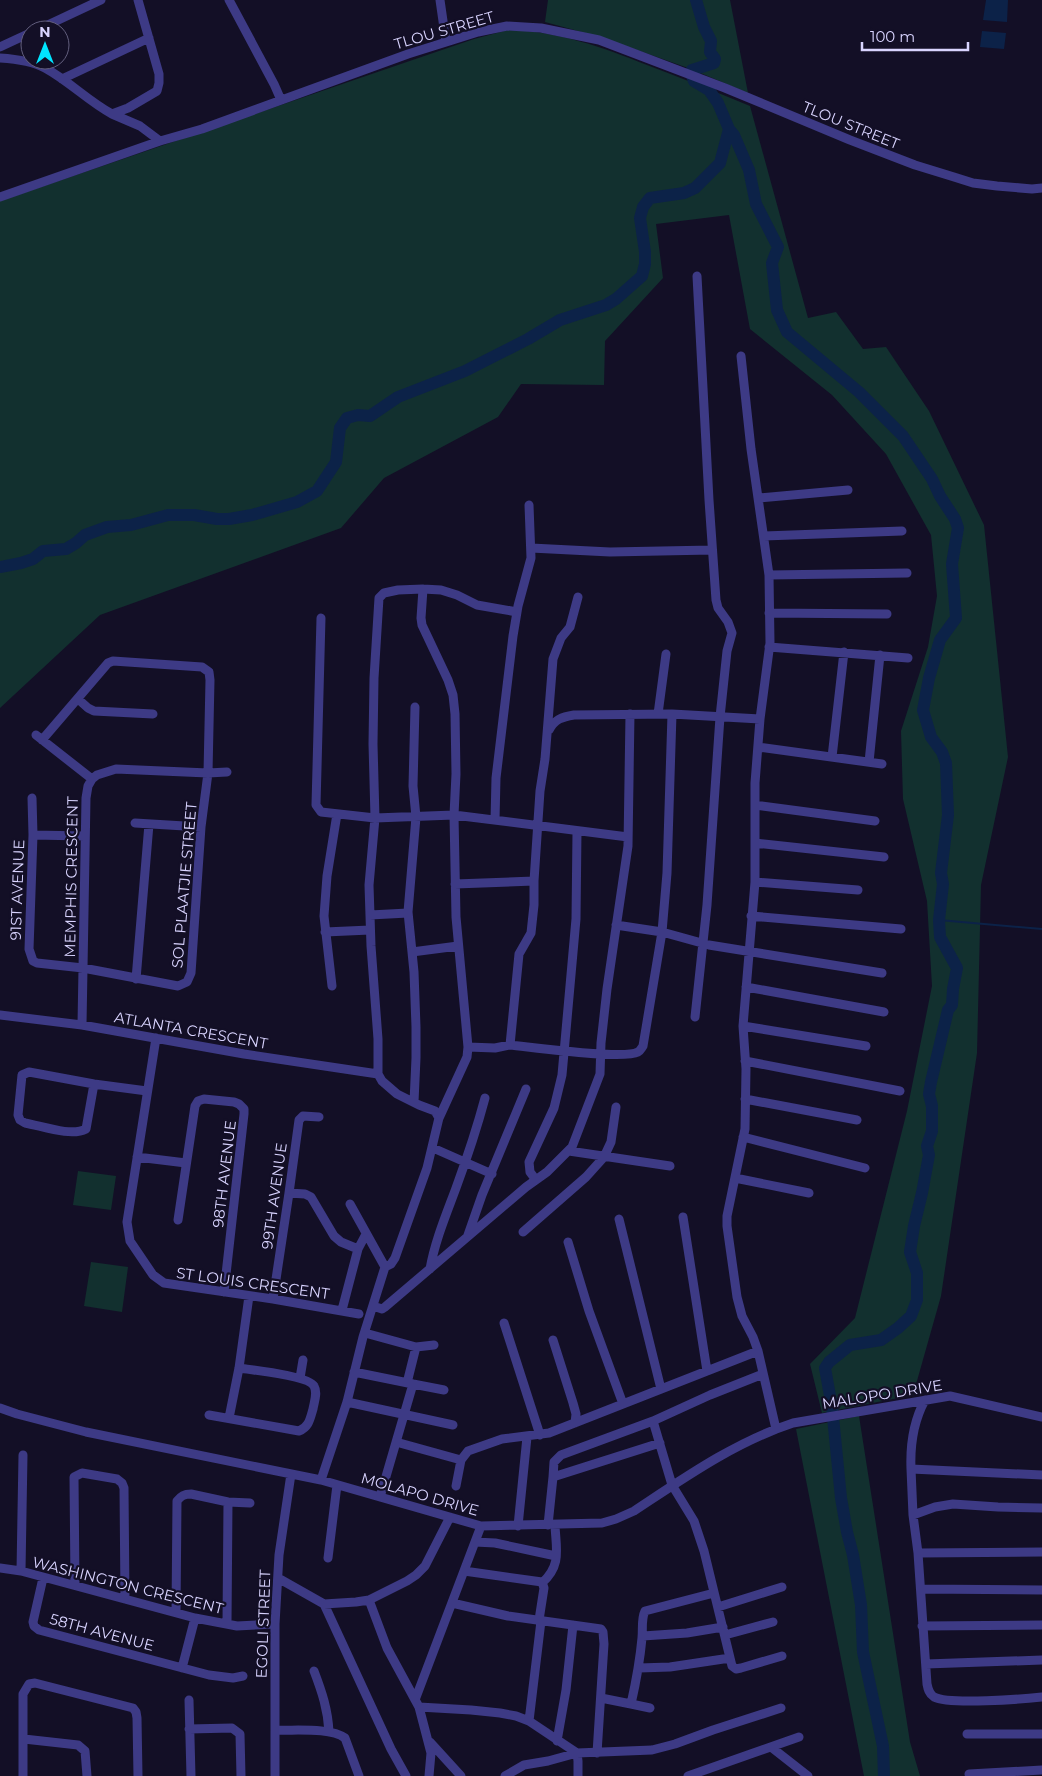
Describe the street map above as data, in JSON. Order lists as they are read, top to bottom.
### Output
{
  "streets": {
    "street": [
      "TLOU STREET",
      "MEMPHIS CRESCENT",
      "SOL PLAATJIE STREET",
      "91ST AVENUE",
      "ATLANTA CRESCENT",
      "98TH AVENUE",
      "99TH AVENUE",
      "ST LOUIS CRESCENT",
      "MALOPO DRIVE",
      "MOLAPO DRIVE",
      "WASHINGTON CRESCENT",
      "EGOLI STREET",
      "58TH AVENUE"
    ]
  },
  "crossings": [
    ["MEMPHIS CRESCENT", "SOL PLAATJIE STREET"],
    ["MEMPHIS CRESCENT", "91ST AVENUE"],
    ["MEMPHIS CRESCENT", "ATLANTA CRESCENT"],
    ["SOL PLAATJIE STREET", "91ST AVENUE"],
    ["ATLANTA CRESCENT", "ST LOUIS CRESCENT"],
    ["98TH AVENUE", "ST LOUIS CRESCENT"],
    ["99TH AVENUE", "ST LOUIS CRESCENT"],
    ["MALOPO DRIVE", "MOLAPO DRIVE"],
    ["MOLAPO DRIVE", "EGOLI STREET"],
    ["WASHINGTON CRESCENT", "EGOLI STREET"],
    ["WASHINGTON CRESCENT", "58TH AVENUE"]
  ],
  "scale_bar": "100 m",
  "north": "top"
}
